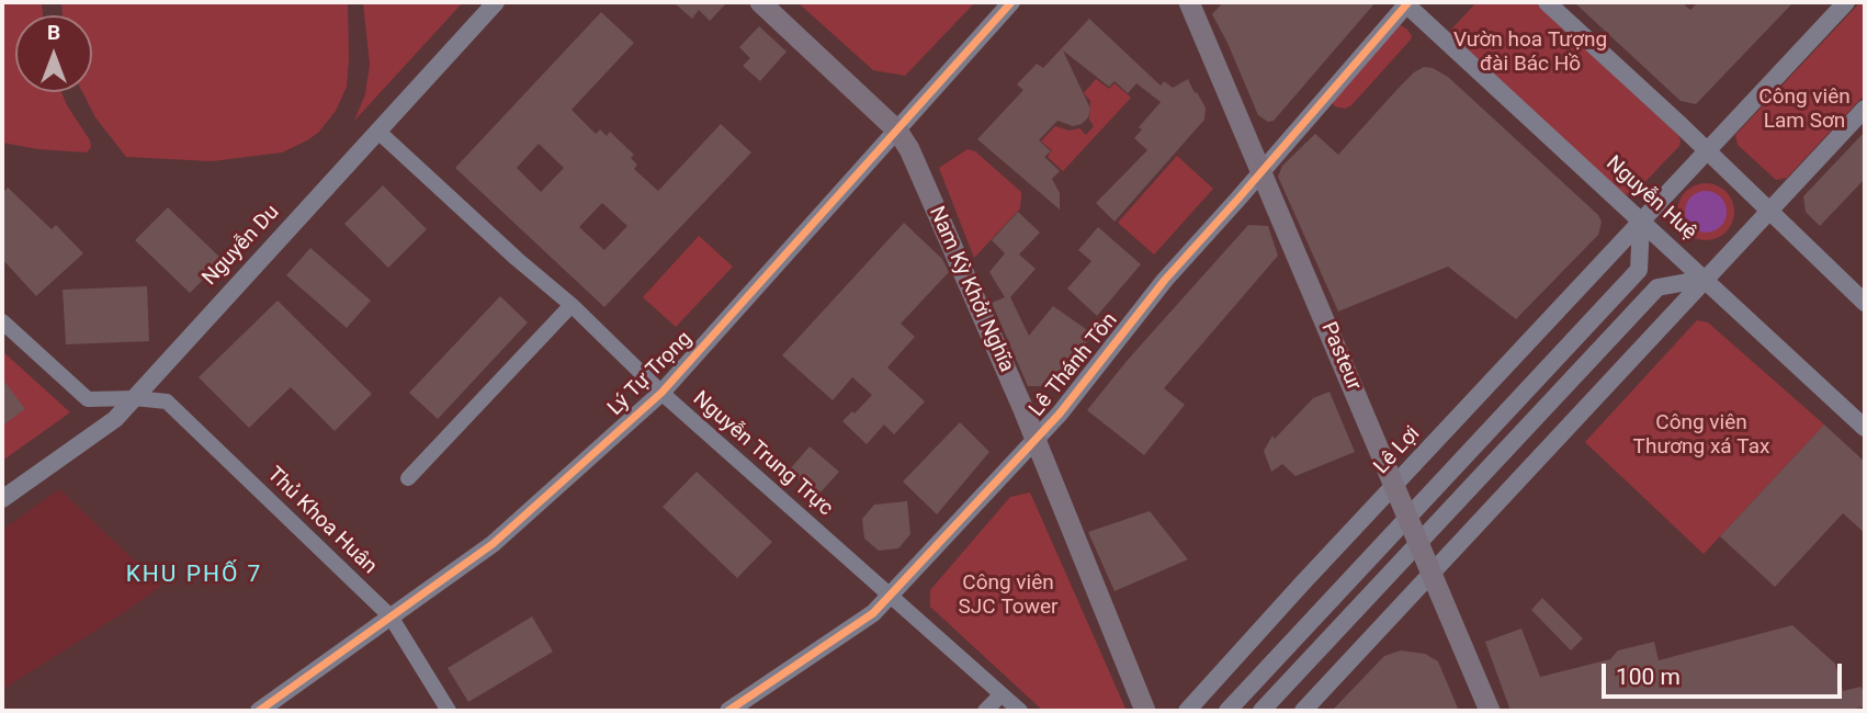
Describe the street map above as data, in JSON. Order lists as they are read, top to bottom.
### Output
{
  "streets": {
    "main road": ["Nam Kỳ Khởi Nghĩa", "Pasteur"],
    "street": [
      "Nguyễn Huệ",
      "Nguyễn Du",
      "Lê Thánh Tôn",
      "Lý Tự Trọng",
      "Lê Lợi",
      "Nguyễn Trung Trực",
      "Thủ Khoa Huân"
    ]
  },
  "crossings": [
    ["Nguyễn Huệ", "Lê Thánh Tôn"],
    ["Nguyễn Huệ", "Lê Lợi"],
    ["Nguyễn Du", "Nguyễn Trung Trực"],
    ["Nguyễn Du", "Thủ Khoa Huân"],
    ["Nam Kỳ Khởi Nghĩa", "Lê Thánh Tôn"],
    ["Nam Kỳ Khởi Nghĩa", "Lý Tự Trọng"],
    ["Pasteur", "Lê Thánh Tôn"],
    ["Pasteur", "Lê Lợi"],
    ["Lê Thánh Tôn", "Nguyễn Trung Trực"],
    ["Lý Tự Trọng", "Nguyễn Trung Trực"],
    ["Lý Tự Trọng", "Thủ Khoa Huân"]
  ],
  "districts": ["KHU PHỐ 7"],
  "parks": [
    "Vườn hoa Tượng đài Bác Hồ",
    "Công viên Lam Sơn",
    "Công viên Thương xá Tax",
    "Công viên SJC Tower"
  ],
  "scale_bar": "100 m",
  "north": "top"
}
